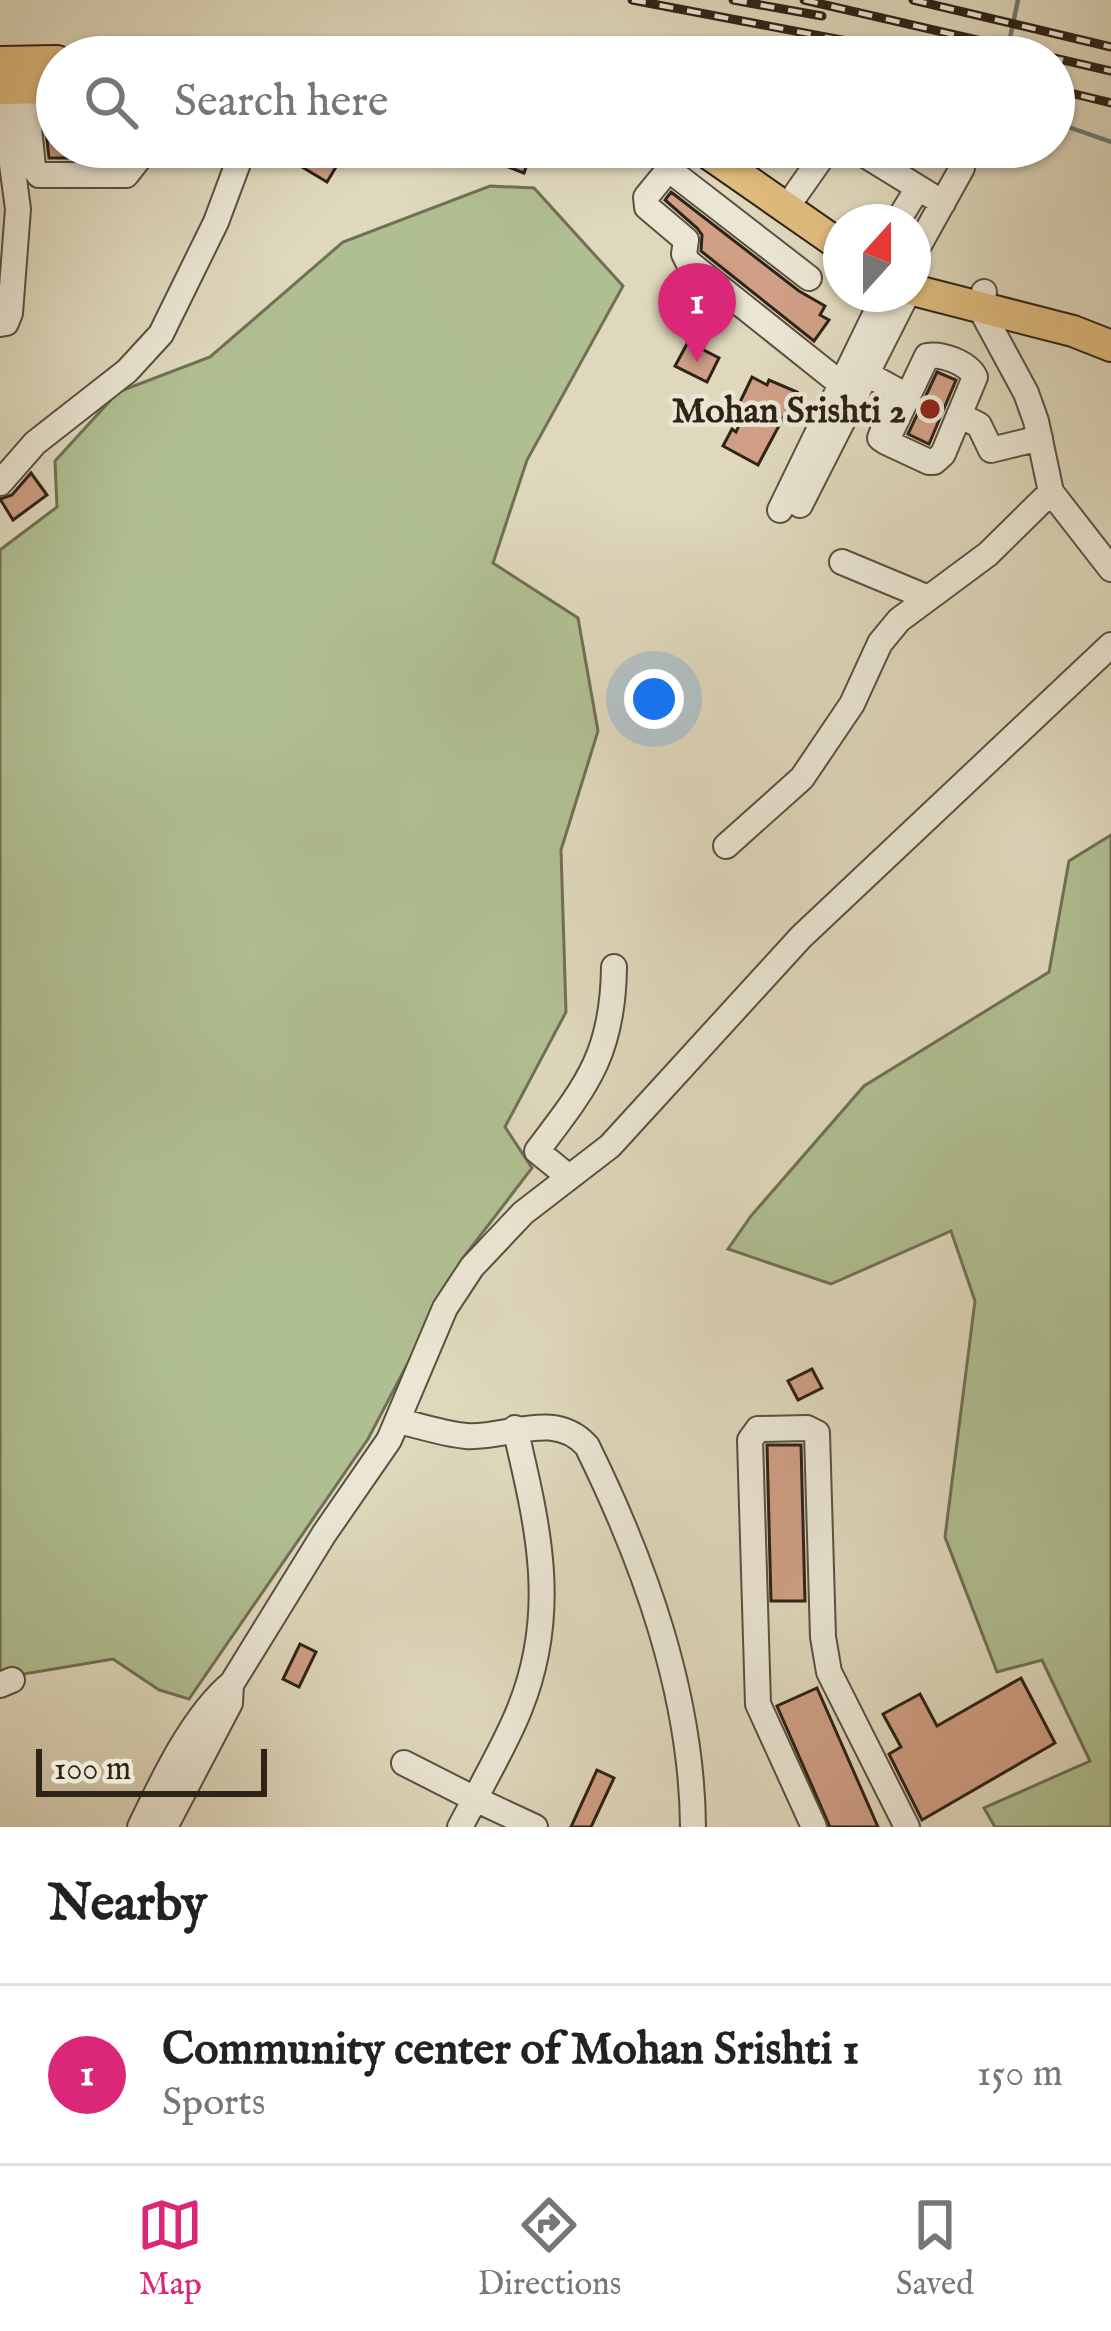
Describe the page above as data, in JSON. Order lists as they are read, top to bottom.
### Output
{
  "places": ["Mohan Srishti 2"],
  "scale_bar": "100 m",
  "north": "top",
  "page": {
    "search": "Search here",
    "pins": "1",
    "scale": "100 m",
    "heading": "Nearby",
    "list": [
      {
        "mark": "1",
        "name": "Community center of Mohan Srishti 1",
        "note": "Sports",
        "value": "150 m"
      }
    ],
    "nav": ["Map", "Directions", "Saved"]
  }
}
